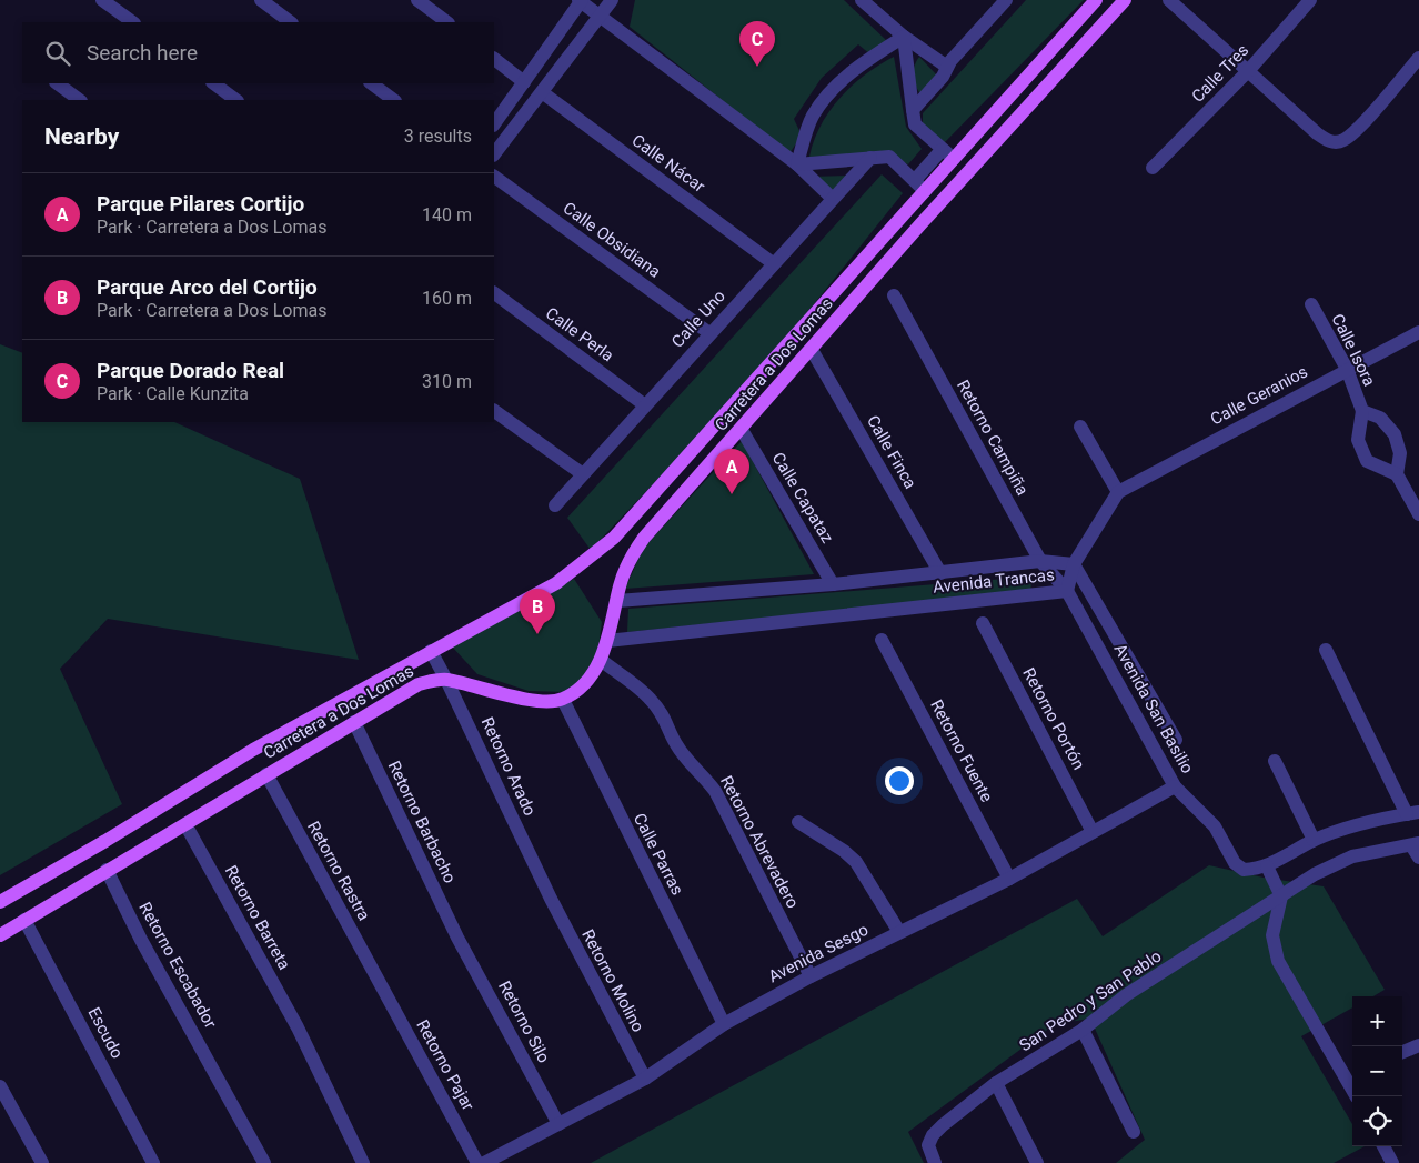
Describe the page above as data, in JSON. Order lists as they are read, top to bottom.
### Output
{
  "streets": {
    "main road": ["Carretera a Dos Lomas"],
    "street": [
      "Calle Tres",
      "Calle Nácar",
      "Calle Obsidiana",
      "Calle Uno",
      "Calle Perla",
      "Calle Isora",
      "Calle Geranios",
      "Retorno Campiña",
      "Calle Finca",
      "Calle Capataz",
      "Avenida Trancas",
      "Avenida San Basilio",
      "Retorno Portón",
      "Retorno Fuente",
      "Retorno Arado",
      "Retorno Barbacho",
      "Retorno Abrevadero",
      "Calle Parras",
      "Retorno Rastra",
      "Retorno Barreta",
      "Avenida Sesgo",
      "Retorno Escabador",
      "Retorno Molino",
      "San Pedro y San Pablo",
      "Retorno Silo",
      "Escudo",
      "Retorno Pajar"
    ]
  },
  "crossings": [
    ["Calle Nácar", "Calle Uno"],
    ["Calle Obsidiana", "Calle Uno"],
    ["Calle Uno", "Calle Perla"],
    ["Calle Isora", "Calle Geranios"],
    ["Carretera a Dos Lomas", "Calle Finca"],
    ["Carretera a Dos Lomas", "Calle Capataz"],
    ["Carretera a Dos Lomas", "Avenida Trancas"],
    ["Carretera a Dos Lomas", "Retorno Arado"],
    ["Carretera a Dos Lomas", "Retorno Barbacho"],
    ["Carretera a Dos Lomas", "Retorno Abrevadero"],
    ["Carretera a Dos Lomas", "Calle Parras"],
    ["Carretera a Dos Lomas", "Retorno Rastra"],
    ["Carretera a Dos Lomas", "Retorno Barreta"],
    ["Carretera a Dos Lomas", "Retorno Escabador"],
    ["Carretera a Dos Lomas", "Escudo"],
    ["Retorno Campiña", "Avenida Trancas"],
    ["Retorno Campiña", "Avenida San Basilio"],
    ["Calle Finca", "Avenida Trancas"],
    ["Calle Capataz", "Avenida Trancas"],
    ["Avenida Trancas", "Avenida San Basilio"],
    ["Avenida San Basilio", "Avenida Sesgo"],
    ["Retorno Portón", "Avenida Sesgo"],
    ["Retorno Fuente", "Avenida Sesgo"],
    ["Retorno Arado", "Retorno Molino"],
    ["Retorno Barbacho", "Retorno Silo"],
    ["Retorno Abrevadero", "Avenida Sesgo"],
    ["Calle Parras", "Avenida Sesgo"],
    ["Retorno Rastra", "Retorno Pajar"],
    ["Avenida Sesgo", "Retorno Molino"],
    ["Avenida Sesgo", "Retorno Silo"]
  ],
  "page": {
    "pins": ["C", "A", "B"],
    "search": "Search here",
    "heading": ["Nearby", "3 results"],
    "list": [
      {
        "mark": "A",
        "name": "Parque Pilares Cortijo",
        "note": "Park · Carretera a Dos Lomas",
        "value": "140 m"
      },
      {
        "mark": "B",
        "name": "Parque Arco del Cortijo",
        "note": "Park · Carretera a Dos Lomas",
        "value": "160 m"
      },
      {
        "mark": "C",
        "name": "Parque Dorado Real",
        "note": "Park · Calle Kunzita",
        "value": "310 m"
      }
    ],
    "map_buttons": ["+", "−"]
  }
}
